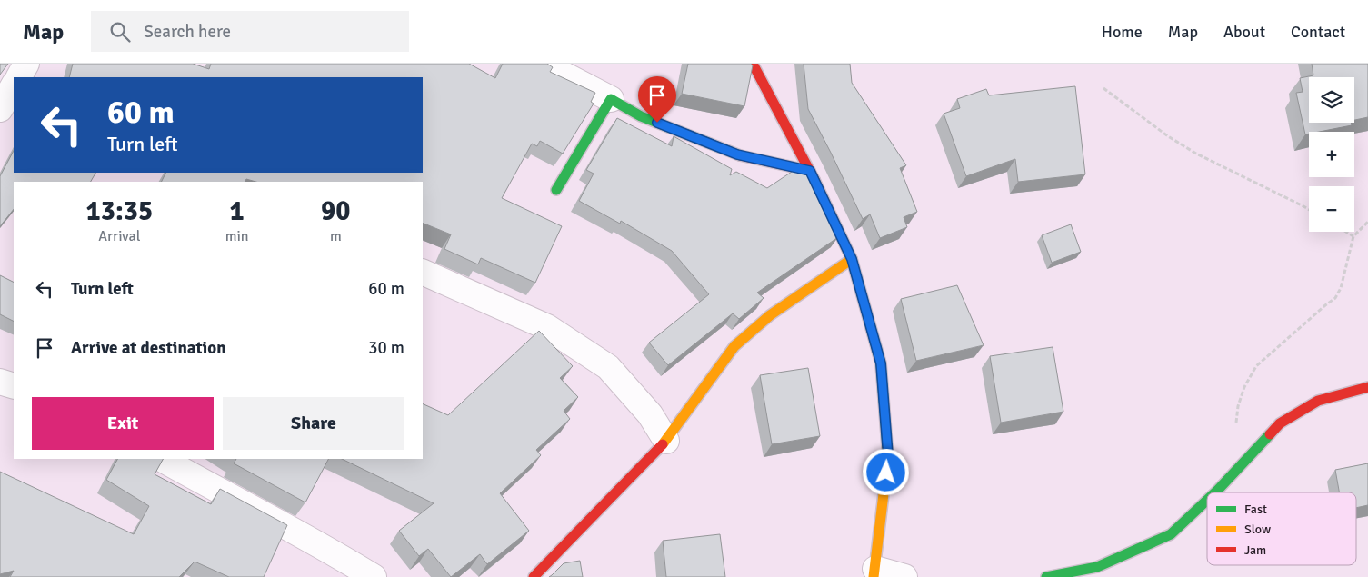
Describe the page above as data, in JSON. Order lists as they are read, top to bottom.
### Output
{
  "legend": ["Fast", "Slow", "Jam"],
  "page": {
    "header": "Map",
    "search": "Search here",
    "nav": [
      "Home",
      "Map",
      "About",
      "Contact"
    ],
    "map_buttons": ["+", "−"],
    "turn": ["60 m", "Turn left"],
    "eta": [
      "13:35",
      "Arrival",
      "1",
      "min",
      "90",
      "m"
    ],
    "list": [
      {
        "name": "Turn left",
        "value": "60 m"
      },
      {
        "name": "Arrive at destination",
        "value": "30 m"
      }
    ],
    "buttons": ["Exit", "Share"]
  }
}
